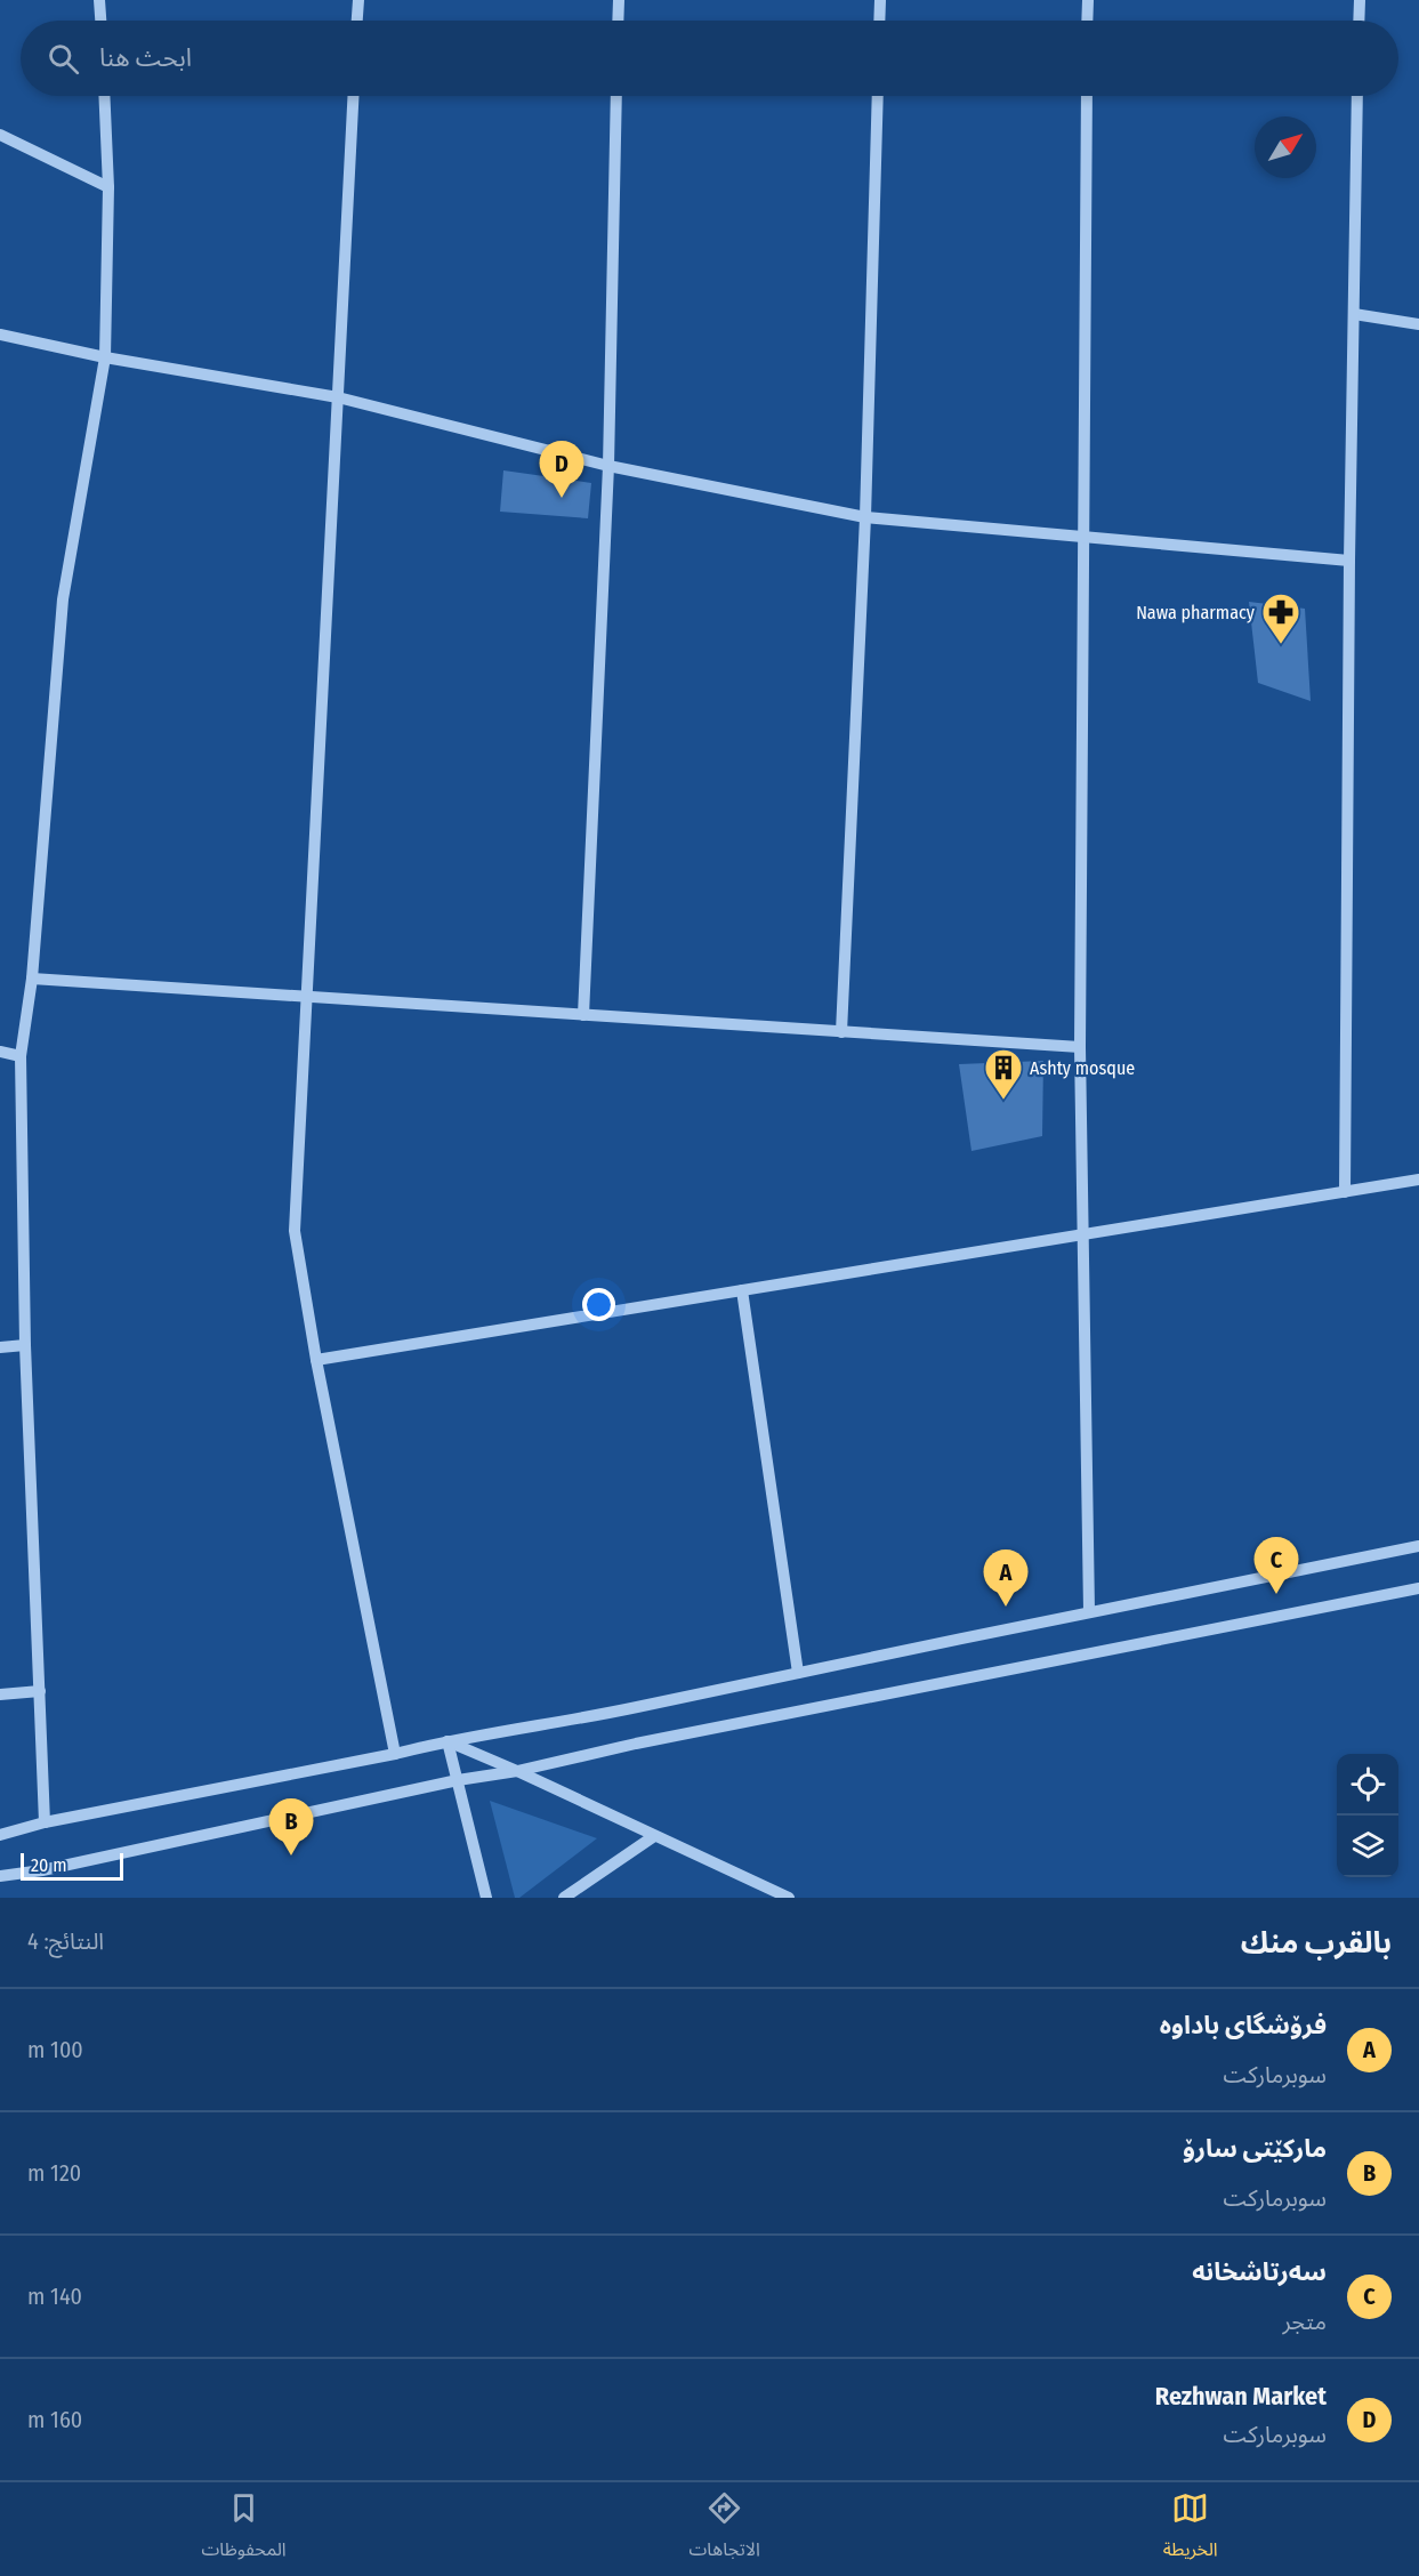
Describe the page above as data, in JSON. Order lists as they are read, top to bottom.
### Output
{
  "places": {
    "pharmacy": ["Nawa pharmacy"],
    "building": ["Ashty mosque"]
  },
  "scale_bar": "20 m",
  "north": "top right",
  "page": {
    "search": "ابحث هنا",
    "pins": [
      "D",
      "C",
      "A",
      "B"
    ],
    "scale": "20 m",
    "heading": ["بالقرب منك", "النتائج: 4"],
    "list": [
      {
        "mark": "A",
        "name": "فرۆشگای باداوە",
        "note": "سوبرماركت",
        "value": "100 m"
      },
      {
        "mark": "B",
        "name": "مارکێتی سارۆ",
        "note": "سوبرماركت",
        "value": "120 m"
      },
      {
        "mark": "C",
        "name": "سەرتاشخانە",
        "note": "متجر",
        "value": "140 m"
      },
      {
        "mark": "D",
        "name": "Rezhwan Market",
        "note": "سوبرماركت",
        "value": "160 m"
      }
    ],
    "nav": ["الخريطة", "الاتجاهات", "المحفوظات"]
  }
}
